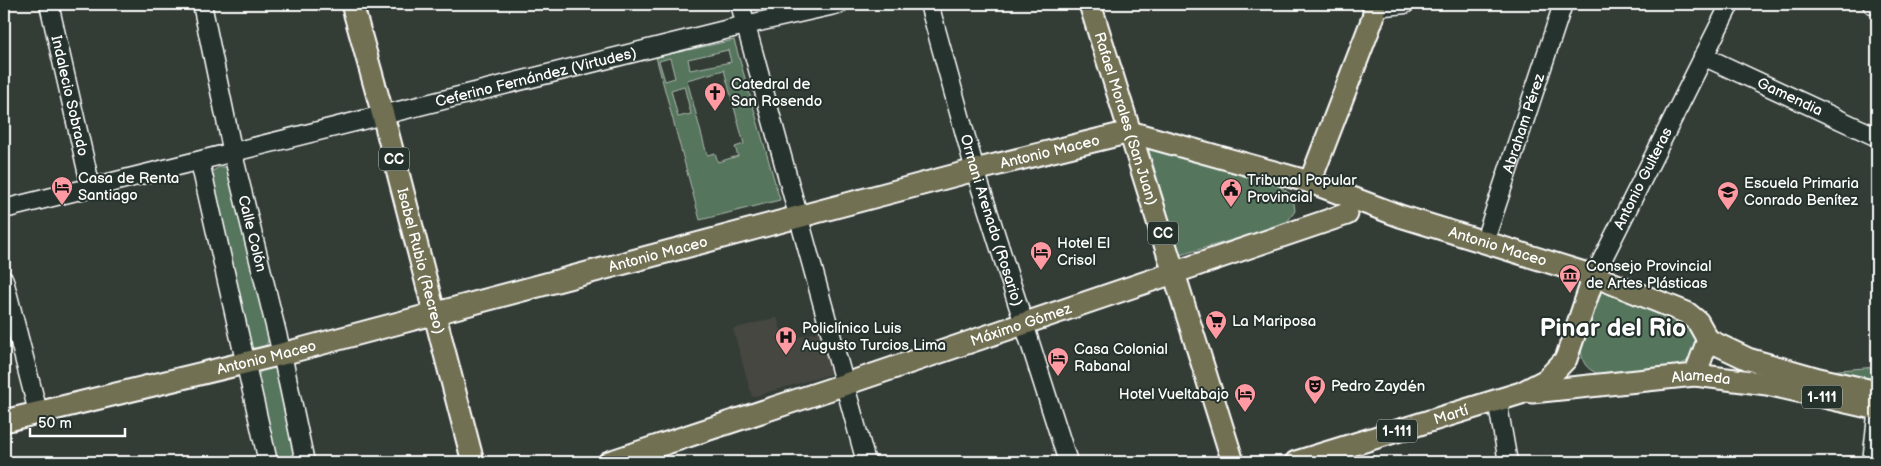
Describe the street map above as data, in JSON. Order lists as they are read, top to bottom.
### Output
{
  "streets": {
    "main road": [
      "Rafael Morales (San Juan)",
      "Antonio Maceo",
      "CC",
      "Antonio Gulteras",
      "Isabel Rubio (Recreo)",
      "Máximo Gómez",
      "Alameda",
      "1-111",
      "Martí"
    ],
    "street": [
      "Ceferino Fernández (Virtudes)",
      "Indalecio Sobrado",
      "Gamendia",
      "Abraham Pérez",
      "Ormani Arenado (Rosario)",
      "Calle Colón"
    ]
  },
  "crossings": [
    ["Ceferino Fernández (Virtudes)", "Calle Colón"],
    ["Ceferino Fernández (Virtudes)", "Isabel Rubio (Recreo)"],
    ["Gamendia", "Antonio Gulteras"],
    ["Rafael Morales (San Juan)", "Antonio Maceo"],
    ["Rafael Morales (San Juan)", "Máximo Gómez"],
    ["Abraham Pérez", "Antonio Maceo"],
    ["Antonio Maceo", "Antonio Gulteras"],
    ["Antonio Maceo", "Ormani Arenado (Rosario)"],
    ["Antonio Maceo", "Calle Colón"],
    ["Antonio Maceo", "Isabel Rubio (Recreo)"],
    ["Antonio Maceo", "Máximo Gómez"],
    ["Antonio Gulteras", "Alameda"],
    ["Antonio Gulteras", "Martí"],
    ["Ormani Arenado (Rosario)", "Máximo Gómez"],
    ["Alameda", "Martí"]
  ],
  "districts": ["Pinar del Rio"],
  "places": {
    "church": ["Catedral de San Rosendo"],
    "hotel": [
      "Casa de Renta Santiago",
      "Hotel El Crisol",
      "Casa Colonial Rabanal",
      "Hotel Vueltabajo"
    ],
    "public building": ["Tribunal Popular Provincial"],
    "school or university": ["Escuela Primaria Conrado Benítez"],
    "museum": ["Consejo Provincial de Artes Plásticas"],
    "supermarket": ["La Mariposa"],
    "hospital": ["Policlínico Luis Augusto Turcios Lima"],
    "theatre": ["Pedro Zaydén"]
  },
  "scale_bar": "50 m"
}
